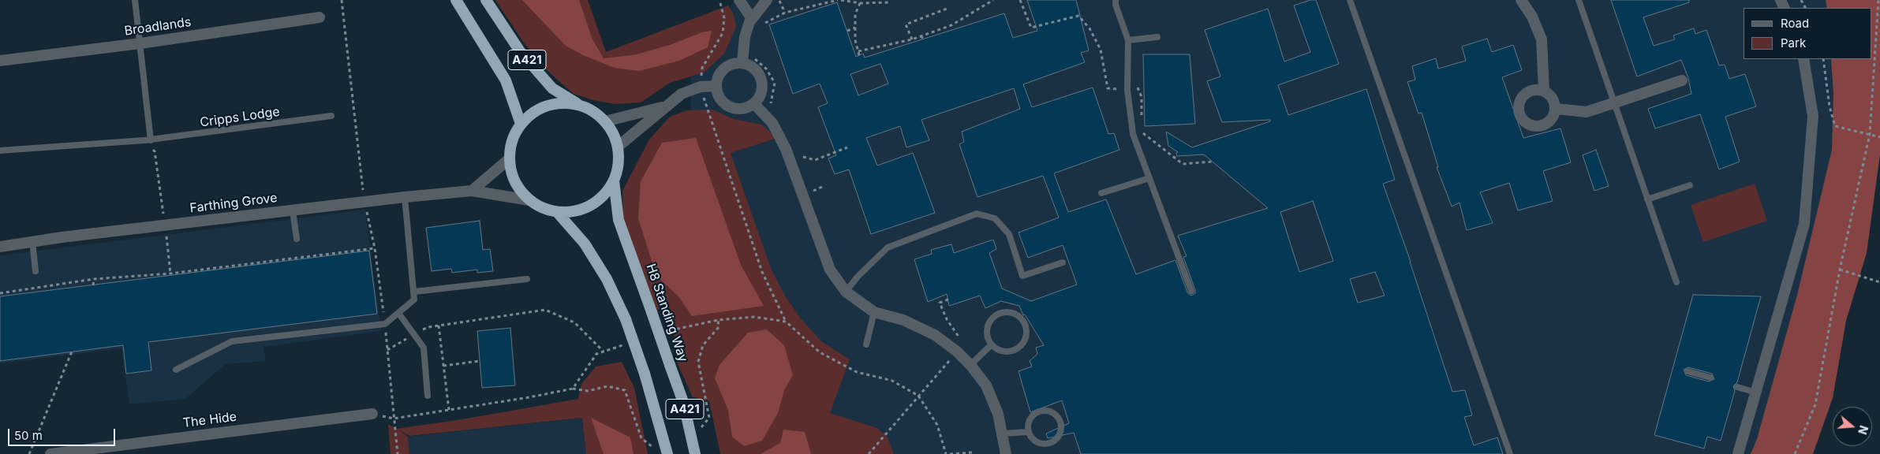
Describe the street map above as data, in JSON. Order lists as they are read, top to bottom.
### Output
{
  "streets": {
    "highway": ["A421", "H8 Standing Way"],
    "street": ["Broadlands", "Farthing Grove", "The Hide"],
    "lane": ["Cripps Lodge"]
  },
  "crossings": [
    ["A421", "Farthing Grove"],
    ["A421", "H8 Standing Way"],
    ["Farthing Grove", "H8 Standing Way"]
  ],
  "legend": ["Road", "Park"],
  "scale_bar": "50 m",
  "north": "right"
}
